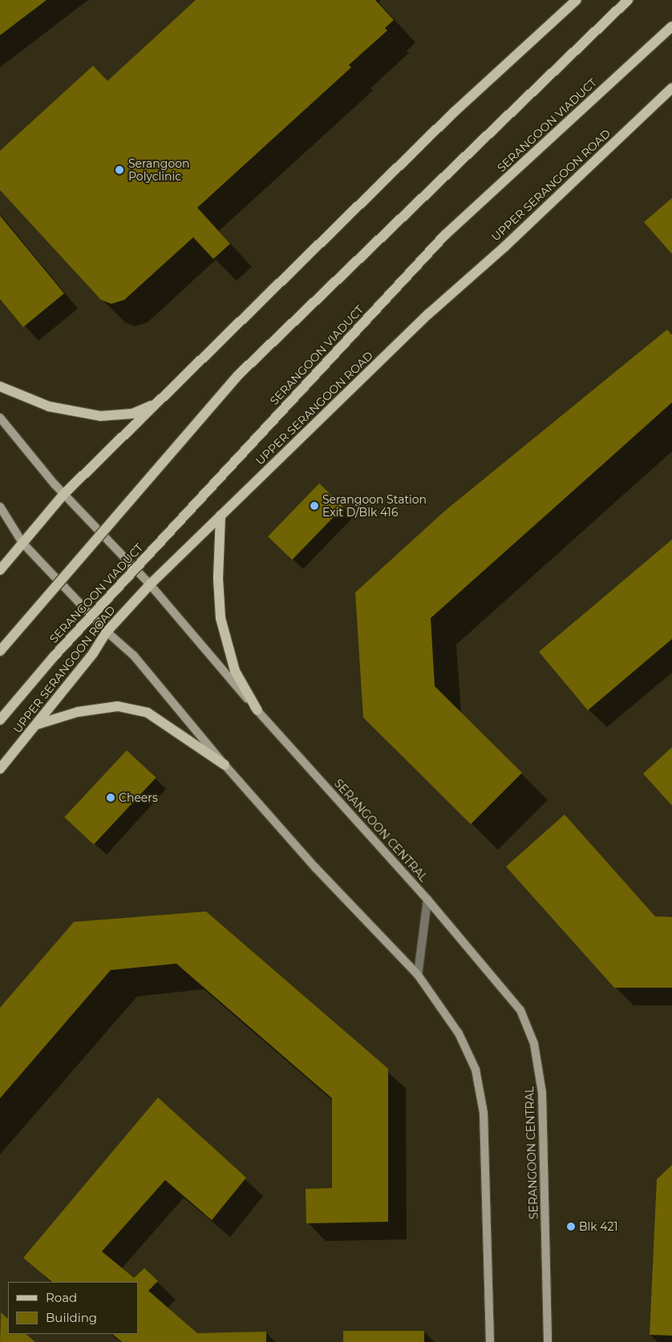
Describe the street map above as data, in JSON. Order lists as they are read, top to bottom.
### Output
{
  "streets": {
    "main road": ["SERANGOON VIADUCT", "UPPER SERANGOON ROAD", "SERANGOON CENTRAL"]
  },
  "crossings": [
    ["UPPER SERANGOON ROAD", "SERANGOON CENTRAL"]
  ],
  "places": [
    "Serangoon Polyclinic",
    "Serangoon Station Exit D/Blk 416",
    "Cheers",
    "Blk 421"
  ],
  "legend": ["Road", "Building"]
}
